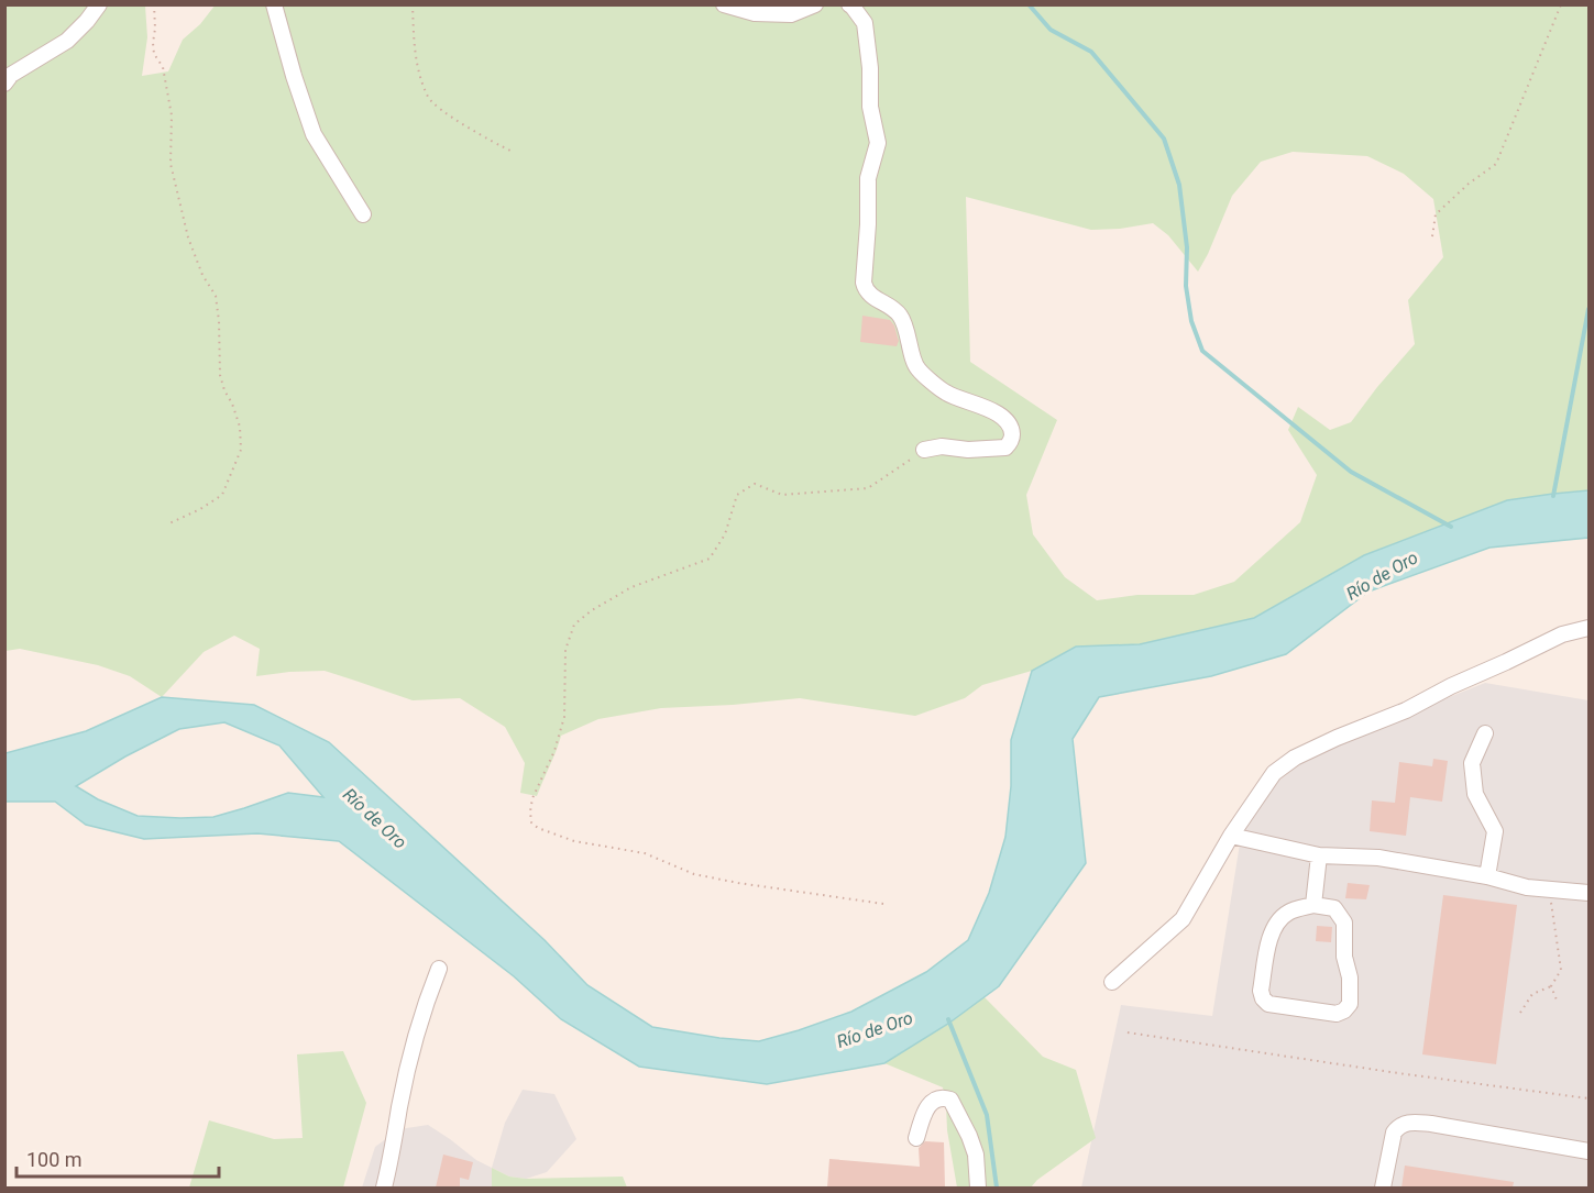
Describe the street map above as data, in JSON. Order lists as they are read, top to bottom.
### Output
{
  "water": ["Río de Oro"],
  "scale_bar": "100 m"
}
